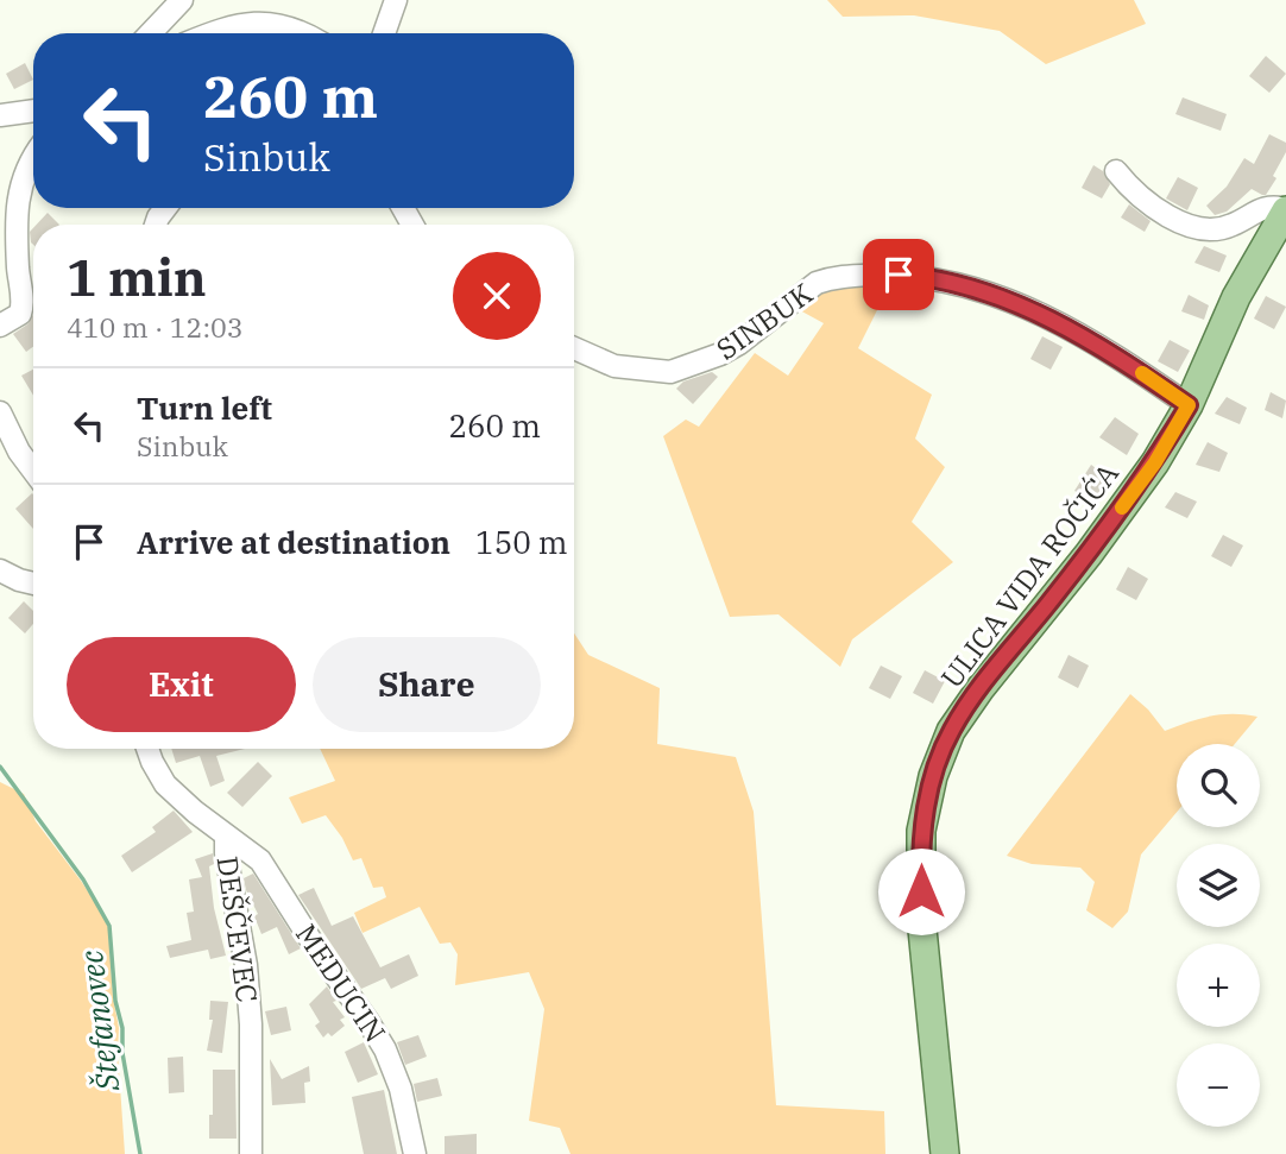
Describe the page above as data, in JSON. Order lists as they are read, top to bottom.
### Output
{
  "streets": {
    "main road": ["ULICA VIDA ROČIĆA"],
    "street": ["SINBUK", "DEŠČEVEC", "MEDUCIN"]
  },
  "crossings": [
    ["SINBUK", "ULICA VIDA ROČIĆA"],
    ["DEŠČEVEC", "MEDUCIN"]
  ],
  "water": ["Štefanovec"],
  "page": {
    "turn": ["260 m", "Sinbuk"],
    "heading": ["1 min", "410 m · 12:03"],
    "list": [
      {
        "name": "Turn left",
        "note": "Sinbuk",
        "value": "260 m"
      },
      {
        "name": "Arrive at destination",
        "value": "150 m"
      }
    ],
    "buttons": ["Exit", "Share"],
    "map_buttons": ["+", "−"]
  }
}
